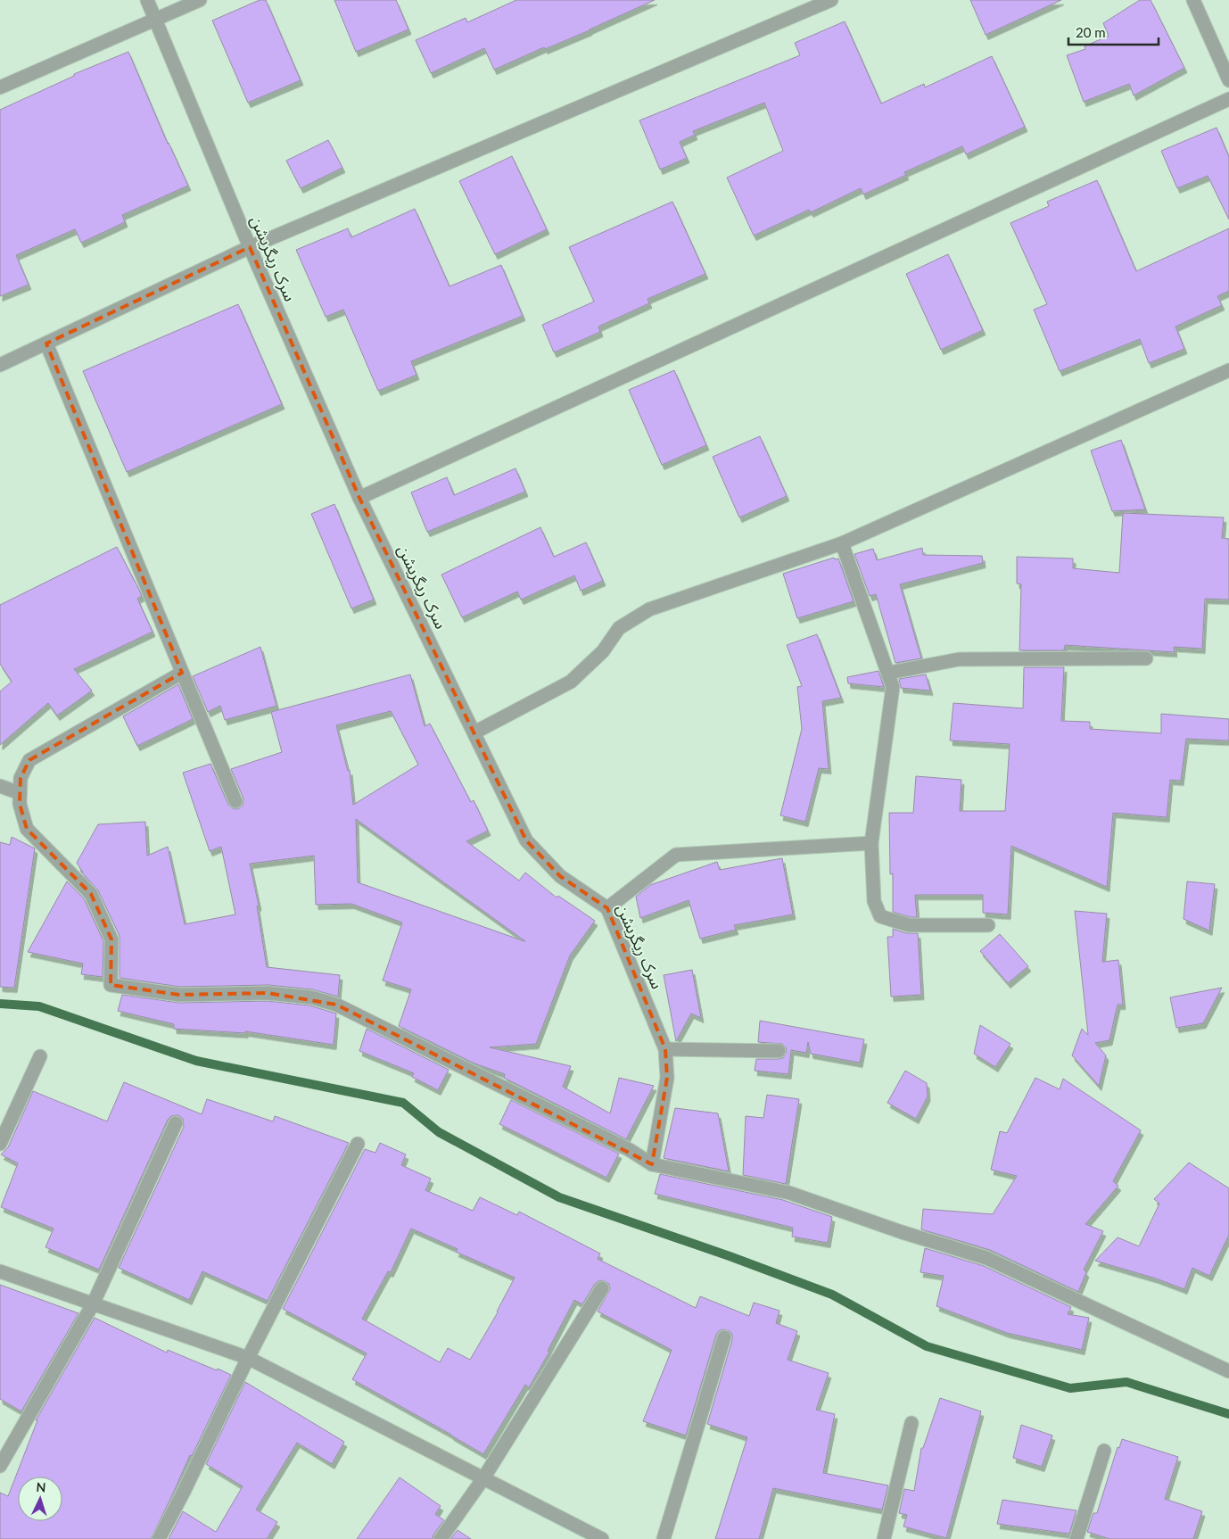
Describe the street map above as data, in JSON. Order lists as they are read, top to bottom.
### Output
{
  "streets": {
    "street": ["سرک ریگریشن"]
  },
  "scale_bar": "20 m",
  "north": "top"
}
